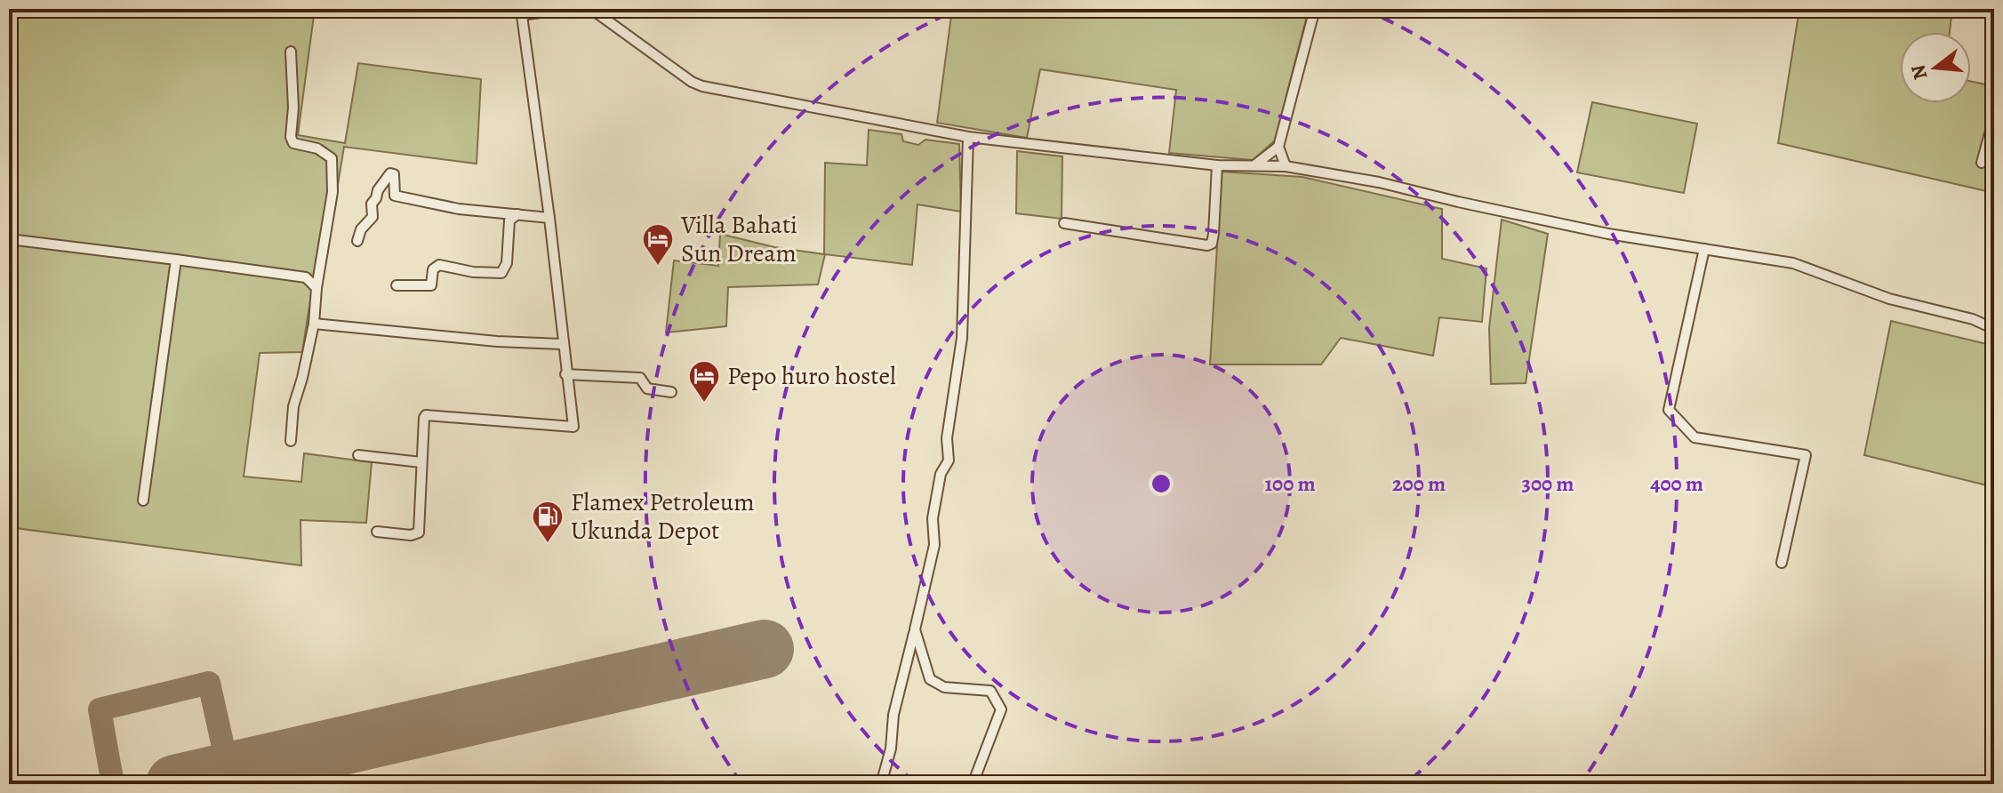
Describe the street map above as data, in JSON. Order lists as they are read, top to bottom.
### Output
{
  "places": {
    "hotel": ["Villa Bahati Sun Dream", "Pepo huro hostel"],
    "fuel station": ["Flamex Petroleum Ukunda Depot"]
  },
  "north": "left",
  "rings": [
    "100 m",
    "200 m",
    "300 m",
    "400 m"
  ]
}
